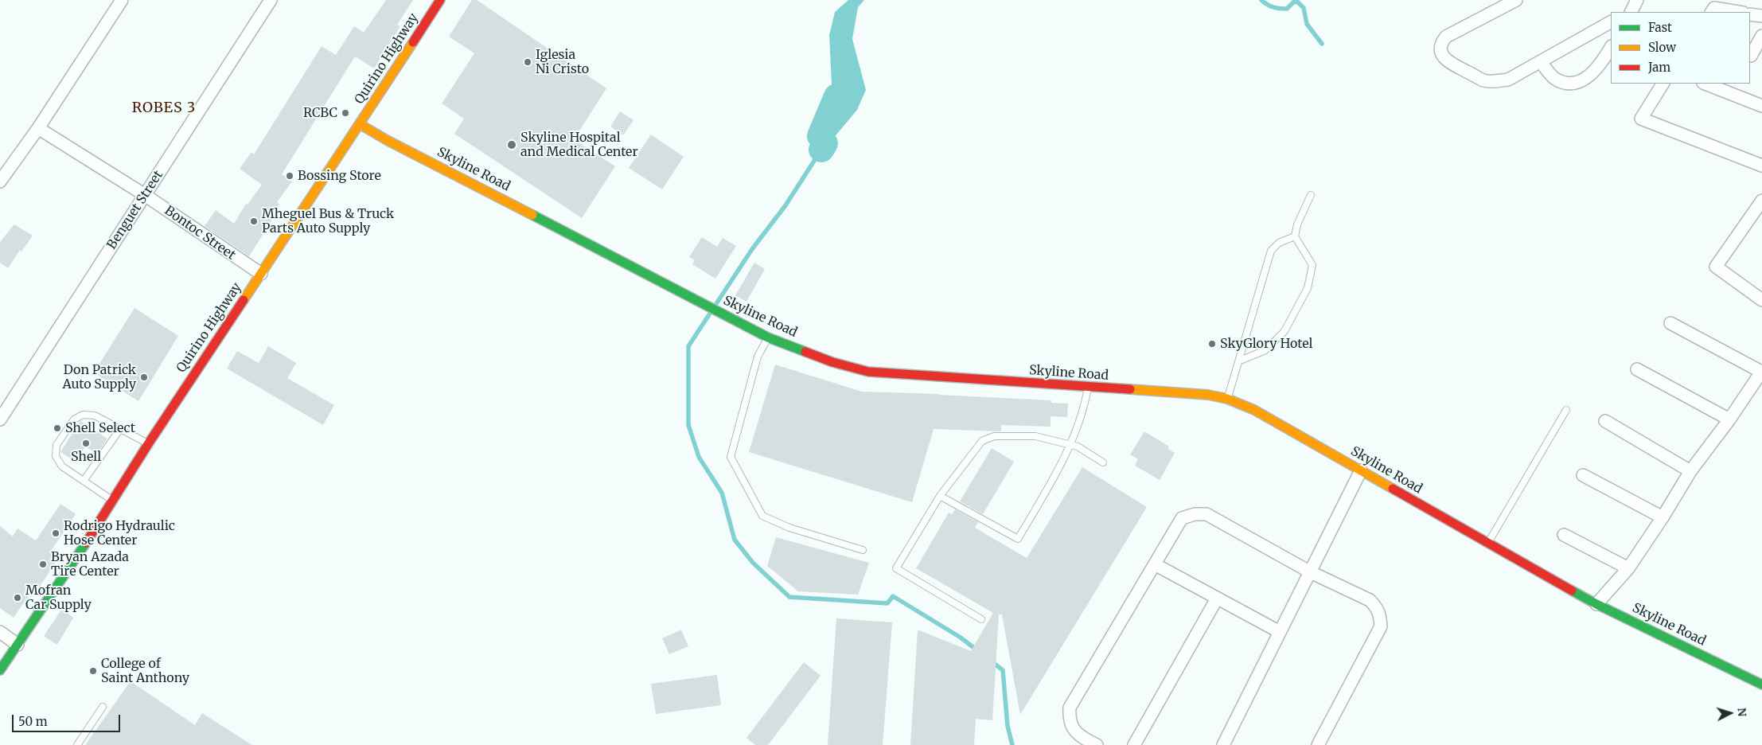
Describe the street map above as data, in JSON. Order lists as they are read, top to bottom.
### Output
{
  "streets": {
    "main road": ["Quirino Highway", "Skyline Road"],
    "street": ["Benguet Street", "Bontoc Street"]
  },
  "crossings": [
    ["Quirino Highway", "Skyline Road"],
    ["Quirino Highway", "Bontoc Street"],
    ["Benguet Street", "Bontoc Street"]
  ],
  "districts": ["ROBES 3"],
  "places": [
    "Iglesia Ni Cristo",
    "RCBC",
    "Skyline Hospital and Medical Center",
    "Bossing Store",
    "Mheguel Bus & Truck Parts Auto Supply",
    "SkyGlory Hotel",
    "Don Patrick Auto Supply",
    "Shell Select",
    "Shell",
    "Rodrigo Hydraulic Hose Center",
    "Bryan Azada Tire Center",
    "Mofran Car Supply",
    "College of Saint Anthony"
  ],
  "legend": ["Fast", "Slow", "Jam"],
  "scale_bar": "50 m",
  "north": "right"
}
